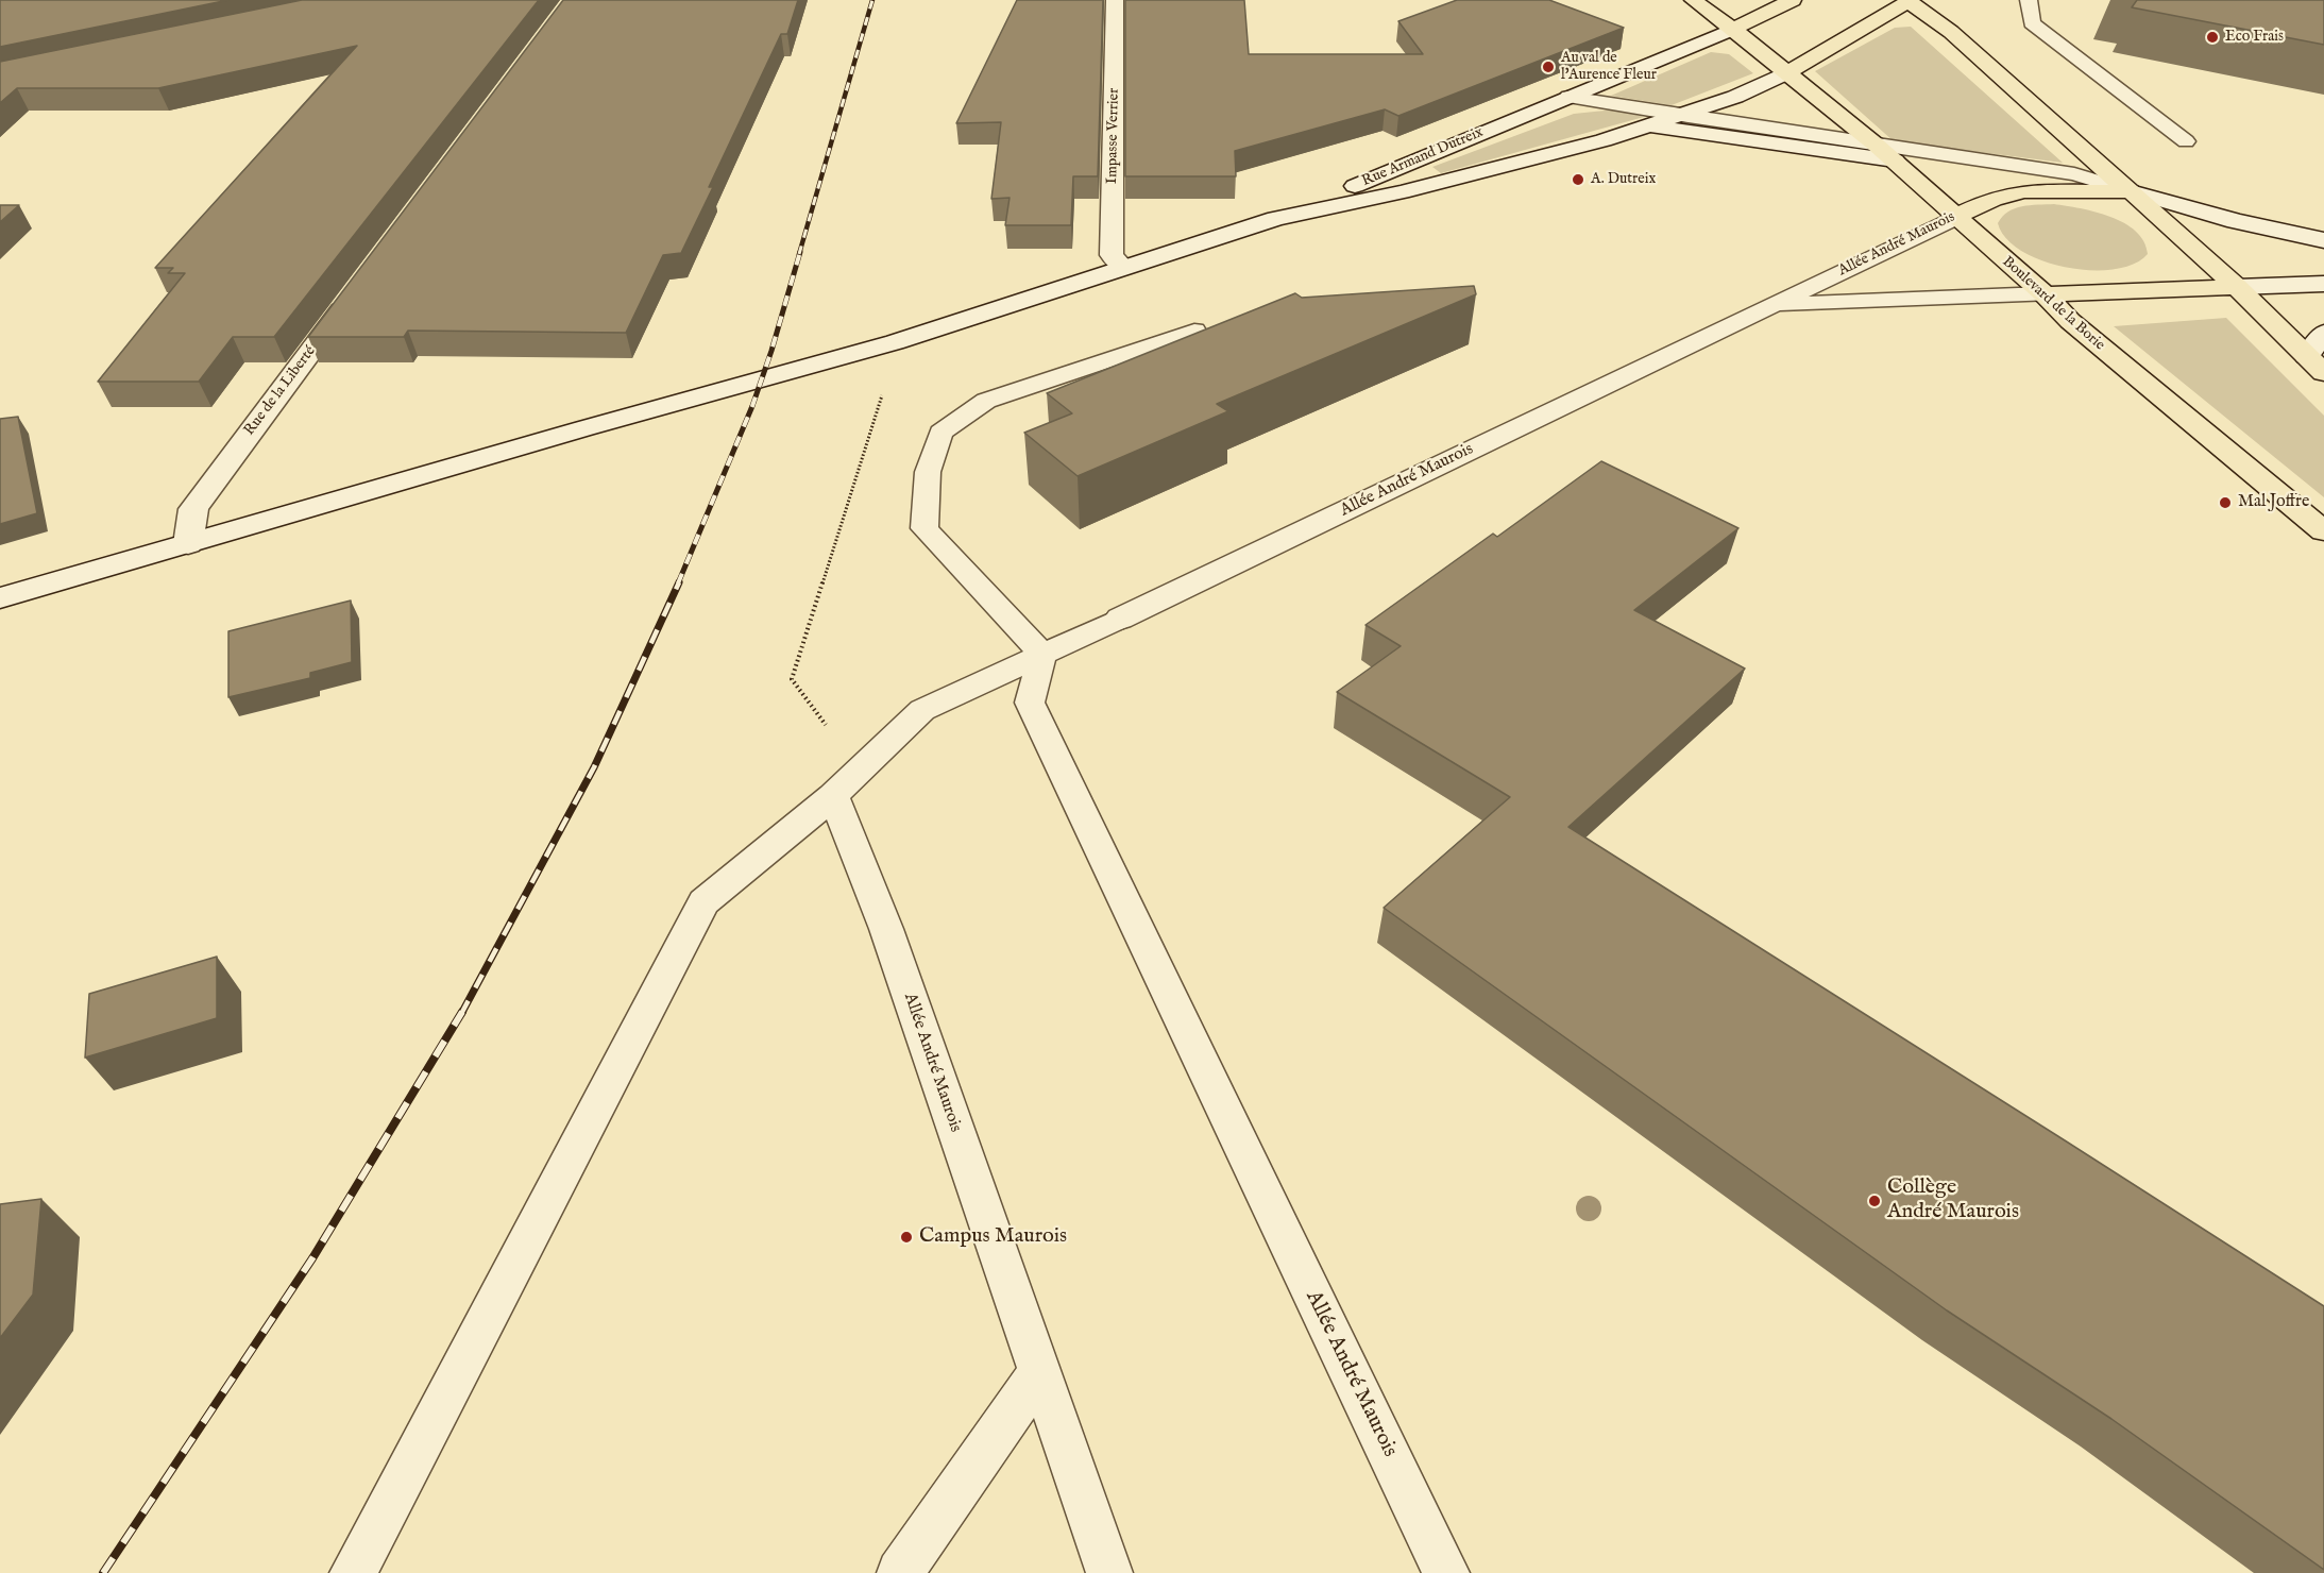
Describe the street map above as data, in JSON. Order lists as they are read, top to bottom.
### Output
{
  "streets": {
    "main road": [
      "Impasse Verrier",
      "Rue Armand Dutreix",
      "Allée André Maurois",
      "Boulevard de la Borie",
      "Rue de la Liberté"
    ]
  },
  "crossings": [
    ["Rue Armand Dutreix", "Boulevard de la Borie"],
    ["Allée André Maurois", "Boulevard de la Borie"]
  ],
  "places": [
    "Eco Frais",
    "Au val de l'Aurence Fleur",
    "A. Dutreix",
    "Mal Joffre",
    "Collège André Maurois",
    "Campus Maurois"
  ]
}
